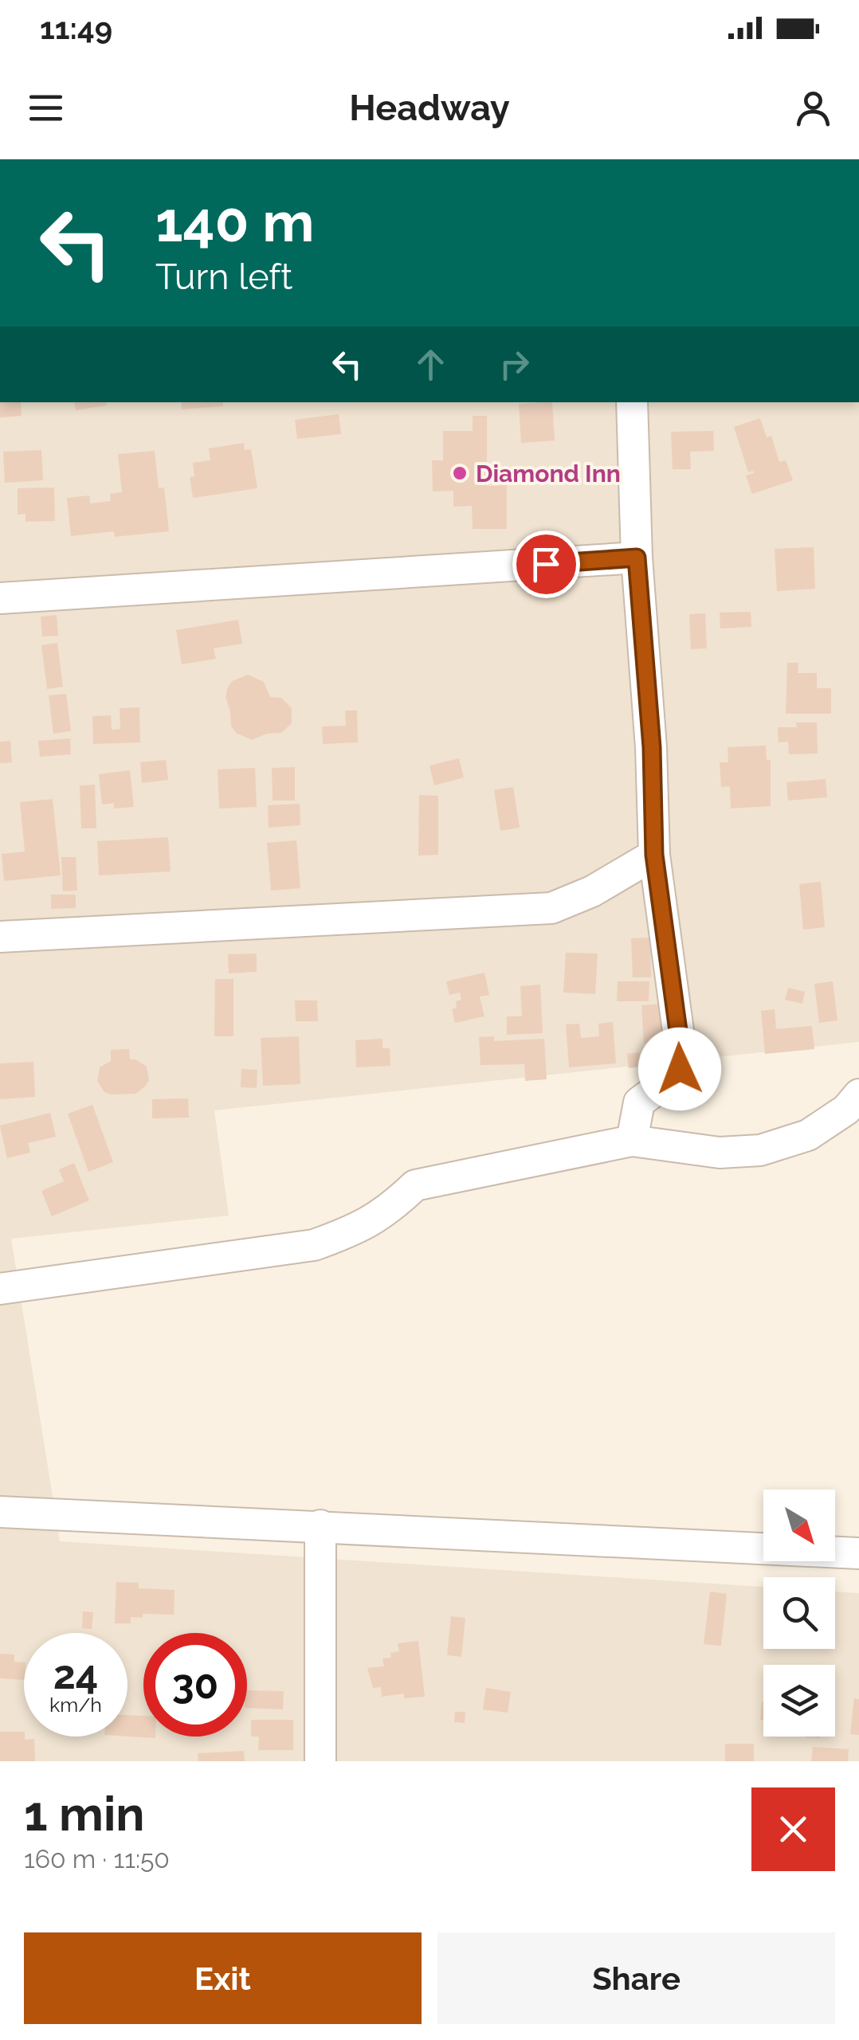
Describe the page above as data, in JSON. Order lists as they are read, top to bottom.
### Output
{
  "places": ["Diamond Inn"],
  "north": "bottom right",
  "page": {
    "status": "11:49",
    "header": "Headway",
    "turn": ["140 m", "Turn left"],
    "speed": "24 km/h",
    "limit": "30",
    "heading": ["1 min", "160 m · 11:50"],
    "buttons": ["Exit", "Share"]
  }
}
